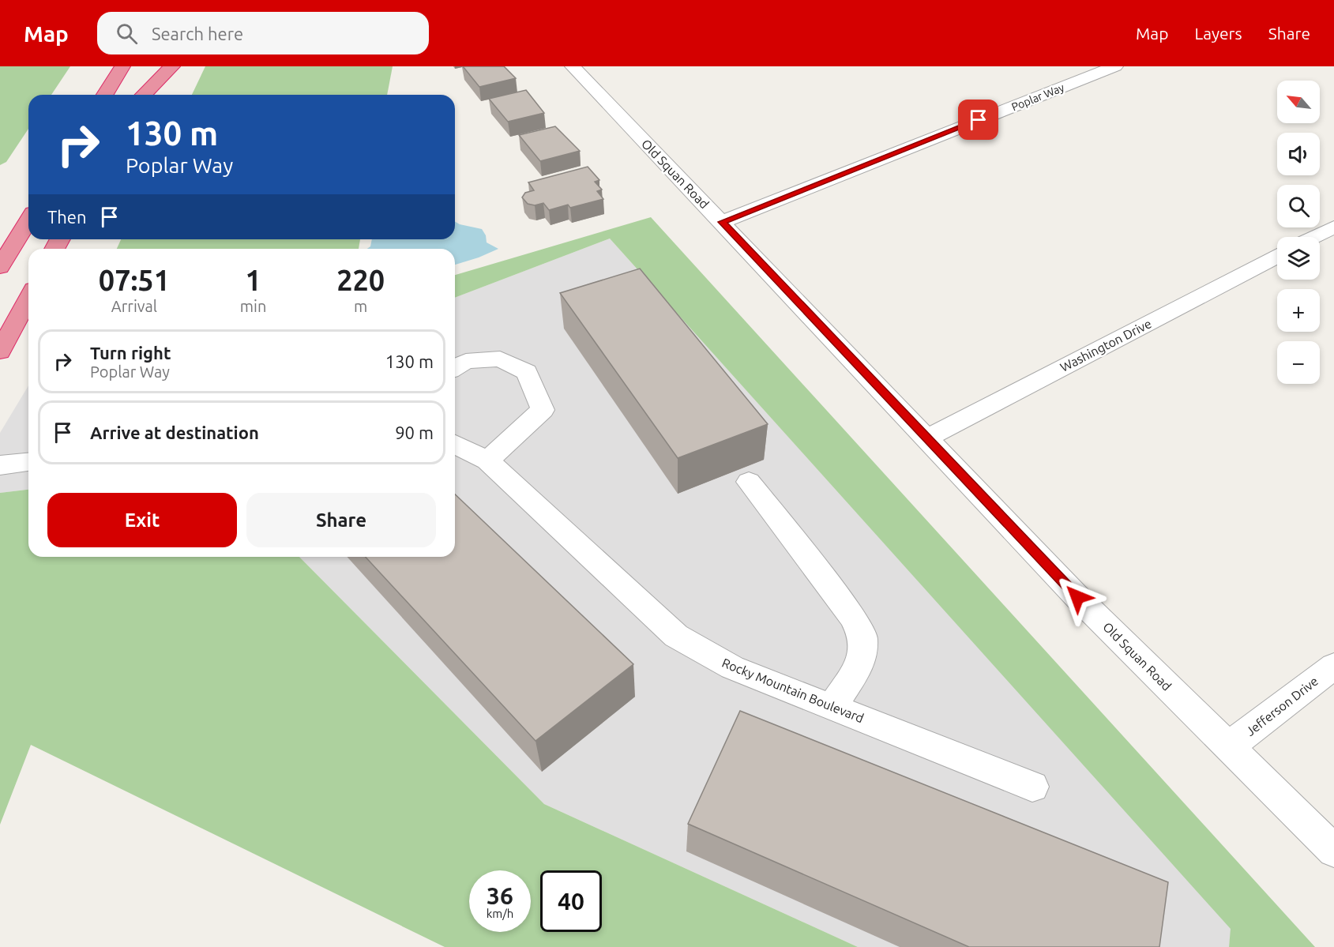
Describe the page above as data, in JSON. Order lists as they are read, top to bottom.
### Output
{
  "streets": {
    "street": [
      "Poplar Way",
      "Old Squan Road",
      "Washington Drive",
      "Rocky Mountain Boulevard",
      "Jefferson Drive"
    ]
  },
  "crossings": [
    ["Poplar Way", "Old Squan Road"],
    ["Old Squan Road", "Washington Drive"],
    ["Old Squan Road", "Jefferson Drive"]
  ],
  "north": "top left",
  "page": {
    "header": "Map",
    "search": "Search here",
    "nav": ["Map", "Layers", "Share"],
    "map_buttons": ["+", "−"],
    "turn": ["130 m", "Poplar Way"],
    "then": "Then",
    "eta": [
      "07:51",
      "Arrival",
      "1",
      "min",
      "220",
      "m"
    ],
    "list": [
      {
        "name": "Turn right",
        "note": "Poplar Way",
        "value": "130 m"
      },
      {
        "name": "Arrive at destination",
        "value": "90 m"
      }
    ],
    "buttons": ["Exit", "Share"],
    "speed": "36 km/h",
    "limit": "40"
  }
}
